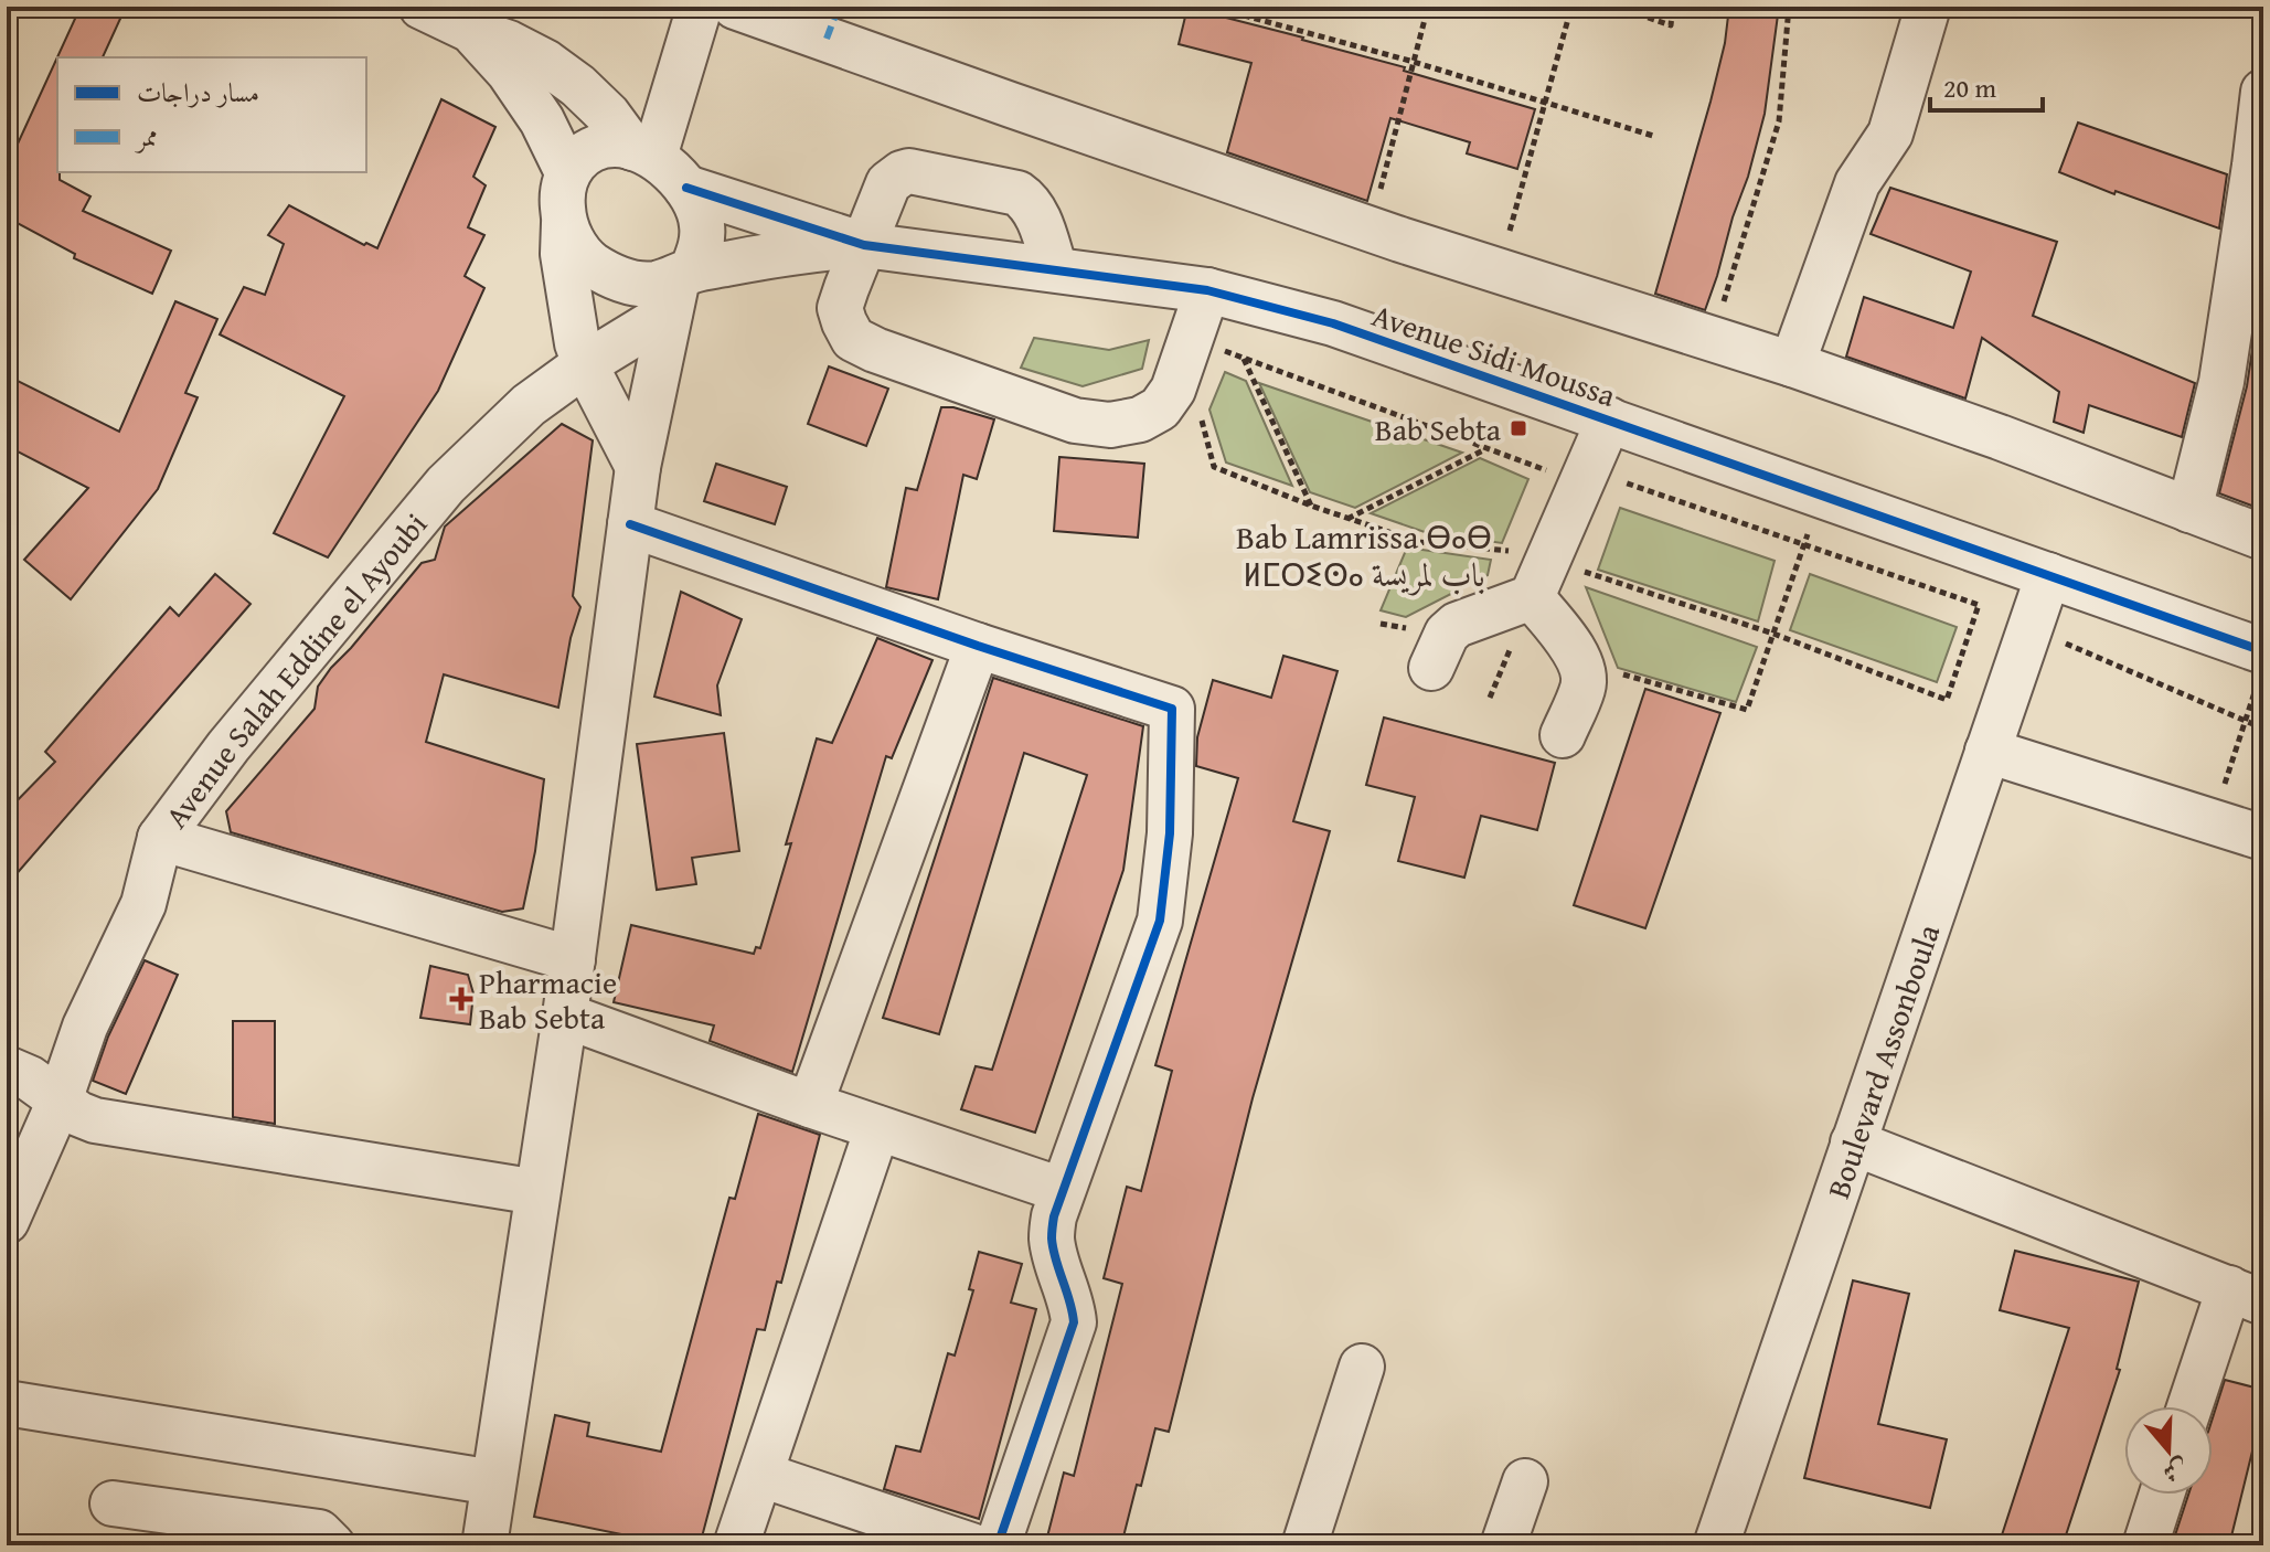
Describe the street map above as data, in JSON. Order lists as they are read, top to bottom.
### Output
{
  "streets": {
    "street": ["Avenue Sidi Moussa", "Avenue Salah Eddine el Ayoubi", "Boulevard Assonboula"]
  },
  "crossings": [
    ["Avenue Sidi Moussa", "Avenue Salah Eddine el Ayoubi"],
    ["Avenue Sidi Moussa", "Boulevard Assonboula"]
  ],
  "districts": ["Bab Lamrissa ⴱⴰⴱ ⵍⵎⵔⵉⵙⴰ باب لمريسة"],
  "places": {
    "transit": ["Bab Sebta"],
    "health": ["Pharmacie Bab Sebta"]
  },
  "legend": ["مسار دراجات", "ممر"],
  "scale_bar": "20 m",
  "north": "bottom"
}
